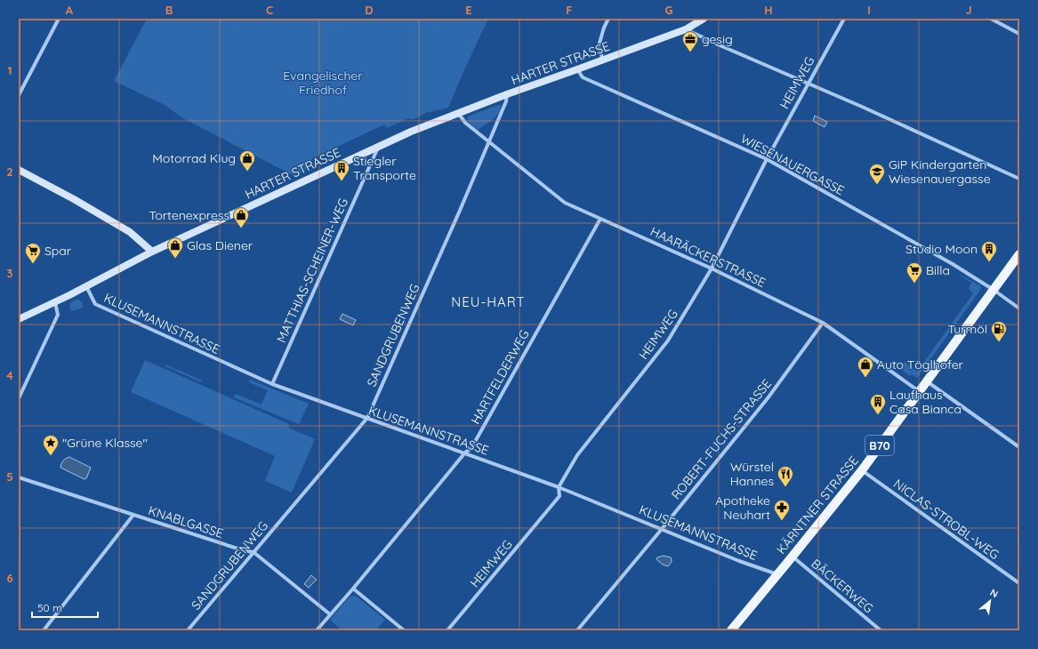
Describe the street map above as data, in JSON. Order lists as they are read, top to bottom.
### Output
{
  "streets": {
    "main road": ["HARTER STRASSE", "B70", "KÄRNTNER STRASSE"],
    "street": [
      "HEIMWEG",
      "WIESENAUERGASSE",
      "HAARÄCKERSTRASSE",
      "MATTHIAS-SCHEINER-WEG",
      "KLUSEMANNSTRASSE",
      "SANDGRUBENWEG",
      "HARTFELDERWEG",
      "ROBERT-FUCHS-STRASSE",
      "NICLAS-STROBL-WEG",
      "KNABLGASSE",
      "BÄCKERWEG"
    ]
  },
  "crossings": [
    ["HARTER STRASSE", "WIESENAUERGASSE"],
    ["HARTER STRASSE", "HAARÄCKERSTRASSE"],
    ["HARTER STRASSE", "MATTHIAS-SCHEINER-WEG"],
    ["HARTER STRASSE", "KLUSEMANNSTRASSE"],
    ["HEIMWEG", "WIESENAUERGASSE"],
    ["HEIMWEG", "HAARÄCKERSTRASSE"],
    ["HEIMWEG", "KLUSEMANNSTRASSE"],
    ["WIESENAUERGASSE", "KÄRNTNER STRASSE"],
    ["HAARÄCKERSTRASSE", "SANDGRUBENWEG"],
    ["HAARÄCKERSTRASSE", "HARTFELDERWEG"],
    ["HAARÄCKERSTRASSE", "ROBERT-FUCHS-STRASSE"],
    ["HAARÄCKERSTRASSE", "KÄRNTNER STRASSE"],
    ["MATTHIAS-SCHEINER-WEG", "KLUSEMANNSTRASSE"],
    ["KLUSEMANNSTRASSE", "SANDGRUBENWEG"],
    ["KLUSEMANNSTRASSE", "HARTFELDERWEG"],
    ["KLUSEMANNSTRASSE", "ROBERT-FUCHS-STRASSE"],
    ["KLUSEMANNSTRASSE", "KÄRNTNER STRASSE"],
    ["SANDGRUBENWEG", "KNABLGASSE"],
    ["HARTFELDERWEG", "KNABLGASSE"],
    ["KÄRNTNER STRASSE", "NICLAS-STROBL-WEG"],
    ["KÄRNTNER STRASSE", "BÄCKERWEG"]
  ],
  "districts": ["NEU-HART"],
  "parks": ["Evangelischer Friedhof"],
  "places": {
    "office": ["gesig"],
    "shop": [
      "Motorrad Klug",
      "Tortenexpress",
      "Glas Diener",
      "Auto Töglhofer"
    ],
    "building": ["Stiegler Transporte", "Studio Moon", "Laufhaus Casa Bianca"],
    "school or university": ["GiP Kindergarten Wiesenauergasse"],
    "supermarket": ["Spar", "Billa"],
    "fuel station": ["Turmöl"],
    "place": ["\"Grüne Klasse\""],
    "restaurant": ["Würstel Hannes"],
    "pharmacy": ["Apotheke Neuhart"]
  },
  "scale_bar": "50 m",
  "north": "top right",
  "grid": {
    "columns": [
      "A",
      "B",
      "C",
      "D",
      "E",
      "F",
      "G",
      "H",
      "I",
      "J"
    ],
    "rows": [
      "1",
      "2",
      "3",
      "4",
      "5",
      "6"
    ]
  }
}
